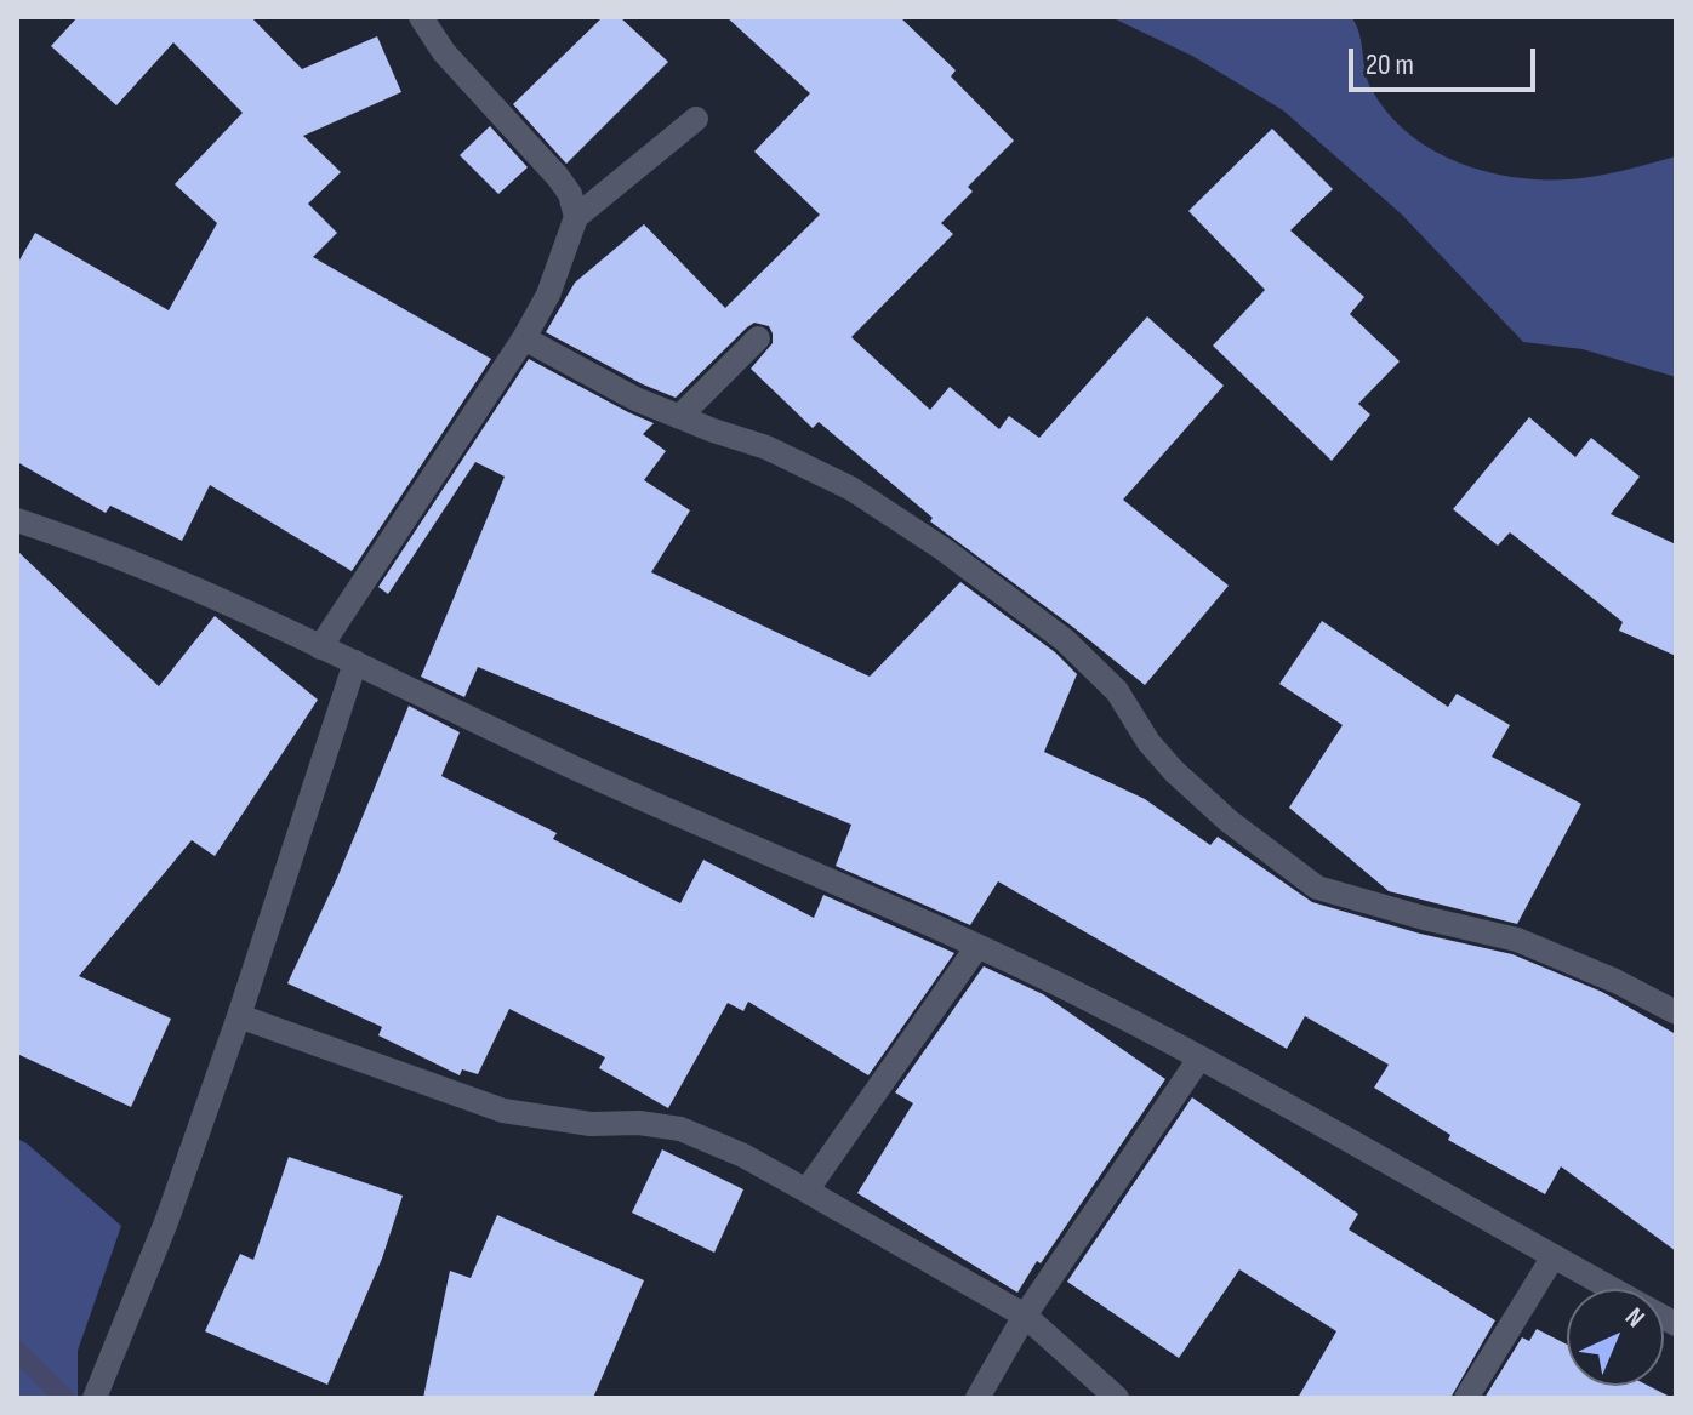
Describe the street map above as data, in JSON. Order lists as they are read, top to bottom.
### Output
{
  "scale_bar": "20 m",
  "north": "top right"
}
